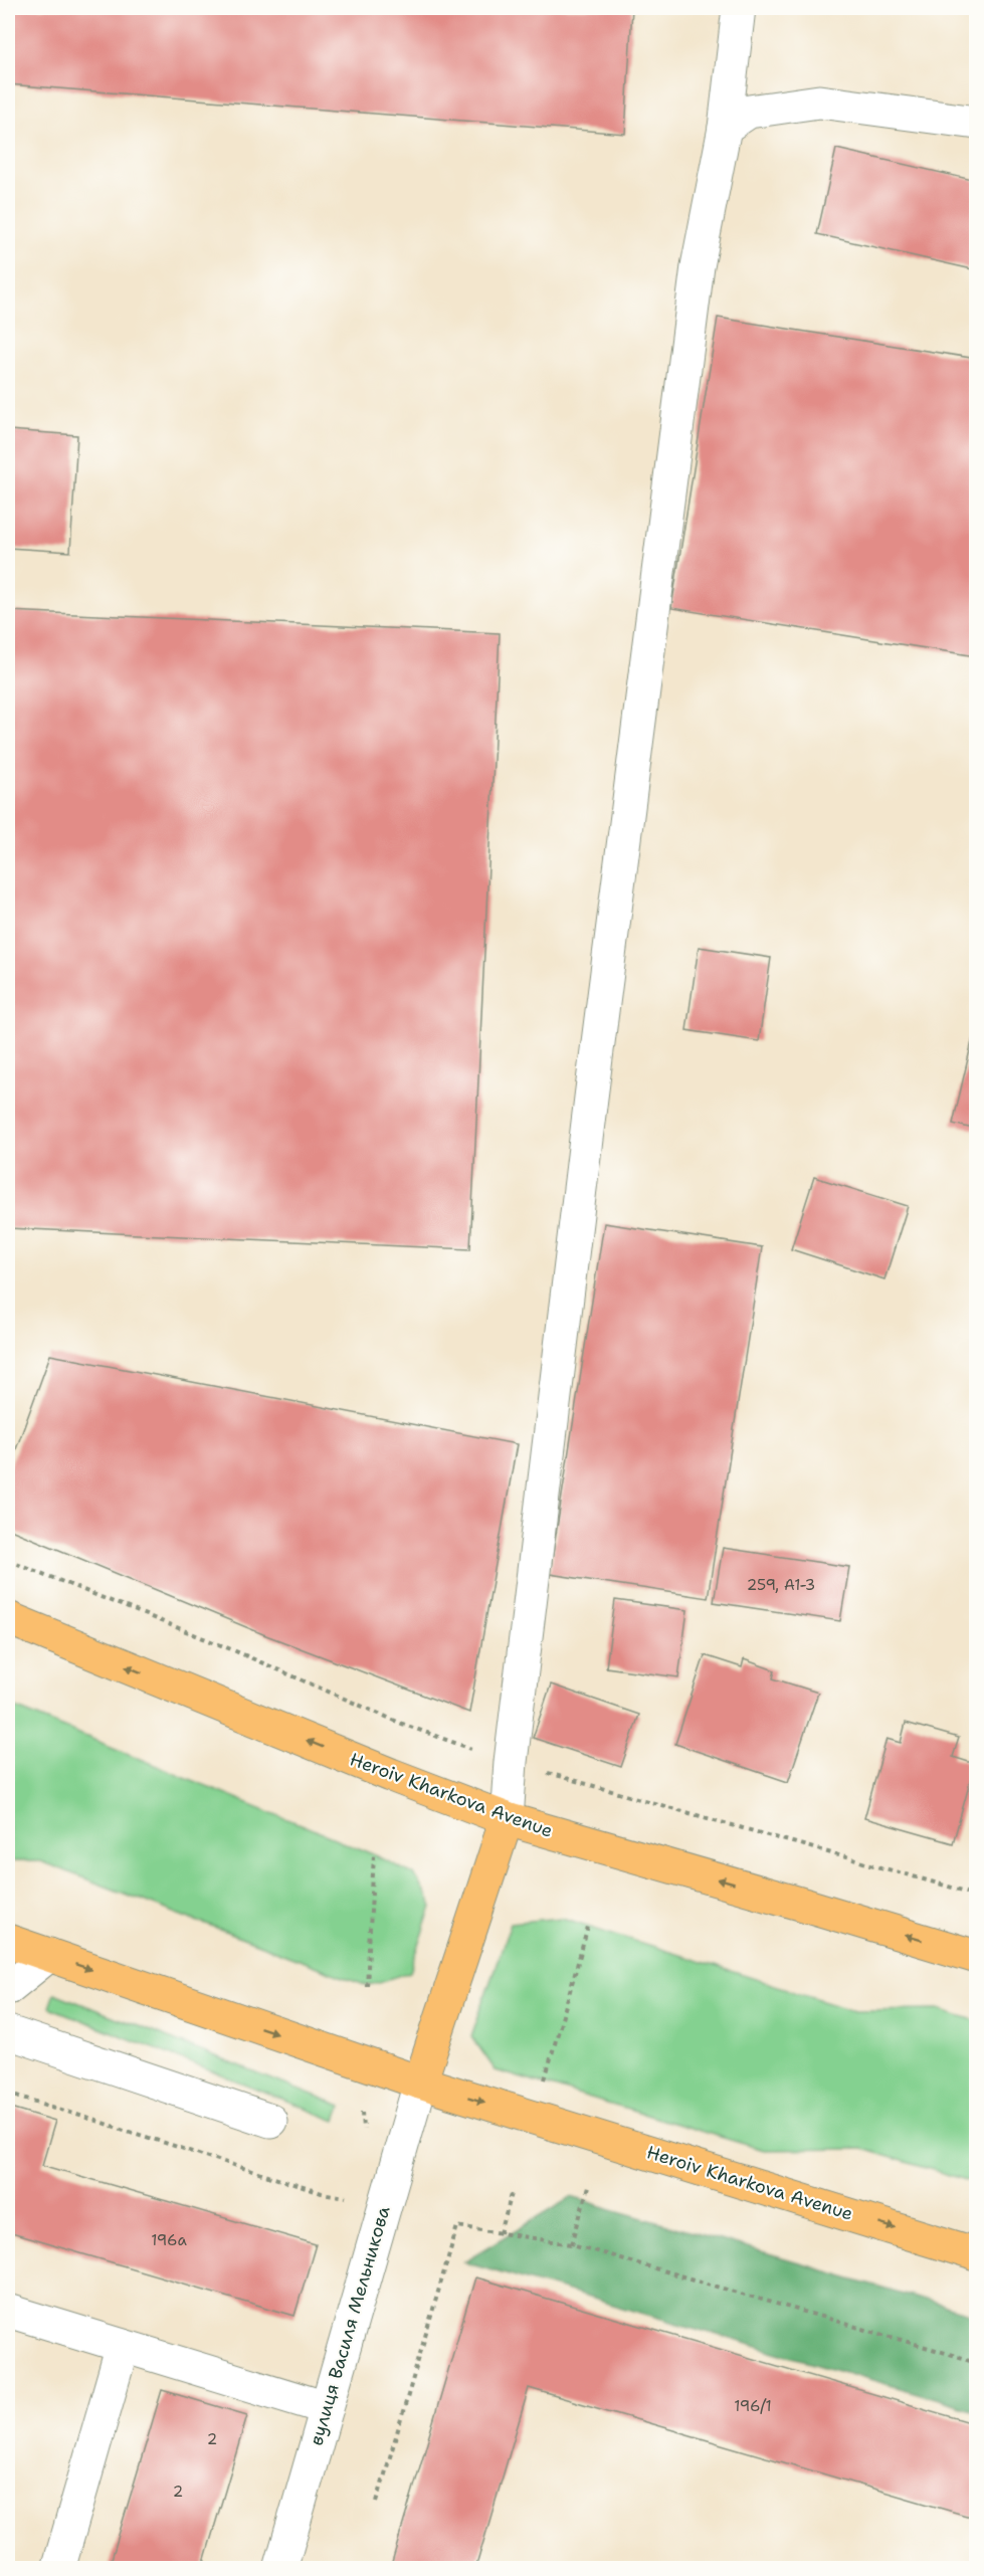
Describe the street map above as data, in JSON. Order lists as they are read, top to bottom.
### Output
{
  "streets": {
    "main road": ["Heroiv Kharkova Avenue"],
    "street": ["вулиця Василя Мельникова"]
  },
  "crossings": [
    ["Heroiv Kharkova Avenue", "вулиця Василя Мельникова"]
  ],
  "house_numbers": [
    "259, А1-3",
    "196а",
    "196/1",
    "2",
    "2"
  ]
}
